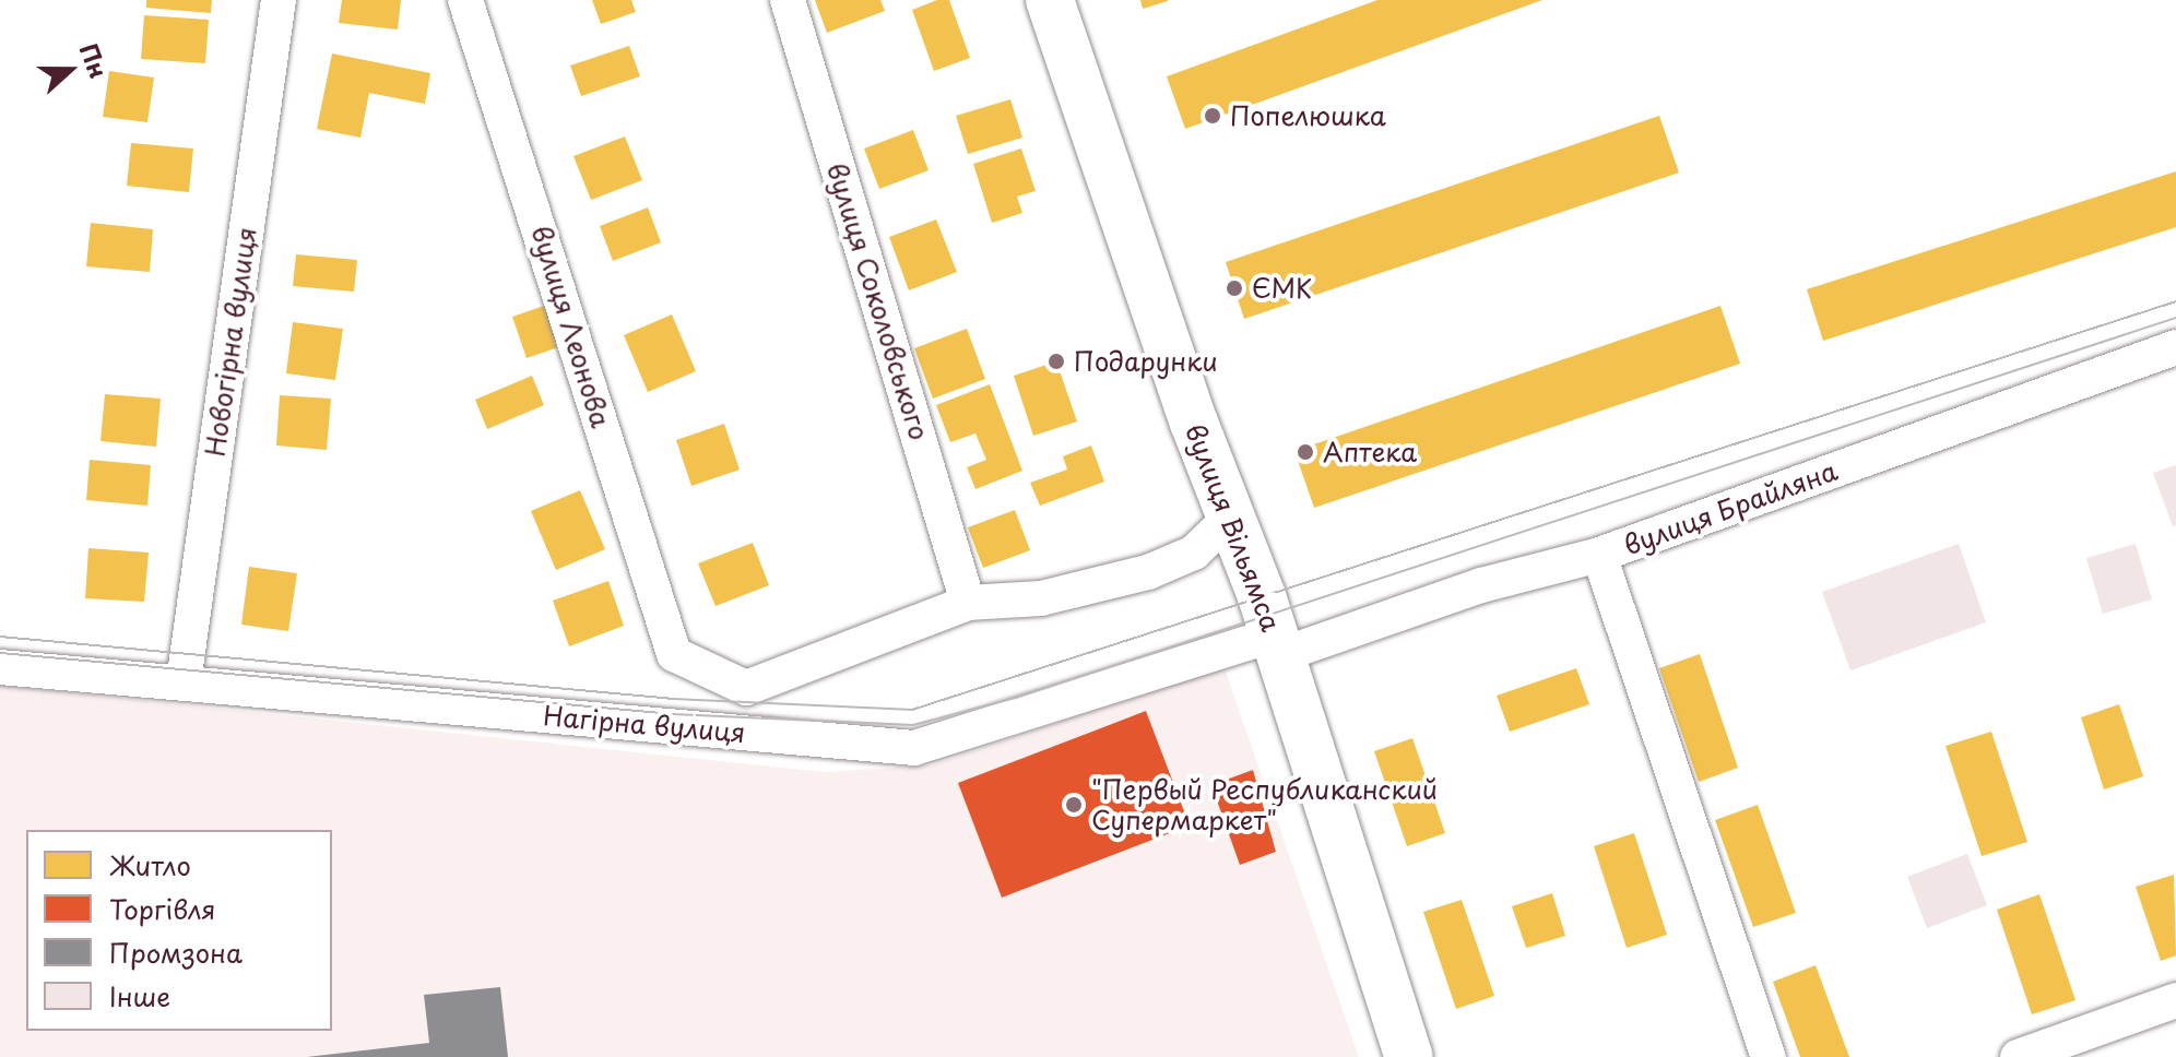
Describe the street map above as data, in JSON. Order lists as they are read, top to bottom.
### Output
{
  "streets": {
    "street": [
      "вулиця Соколовського",
      "вулиця Леонова",
      "Новогірна вулиця",
      "вулиця Брайляна",
      "вулиця Вільямса",
      "Нагірна вулиця"
    ]
  },
  "crossings": [
    ["вулиця Соколовського", "вулиця Леонова"],
    ["Новогірна вулиця", "Нагірна вулиця"],
    ["вулиця Брайляна", "вулиця Вільямса"],
    ["вулиця Брайляна", "Нагірна вулиця"],
    ["вулиця Вільямса", "Нагірна вулиця"]
  ],
  "places": [
    "Попелюшка",
    "ЄМК",
    "Подарунки",
    "Аптека",
    "\"Первый Республиканский Супермаркет\""
  ],
  "legend": [
    "Житло",
    "Торгівля",
    "Промзона",
    "Інше"
  ],
  "north": "right"
}
